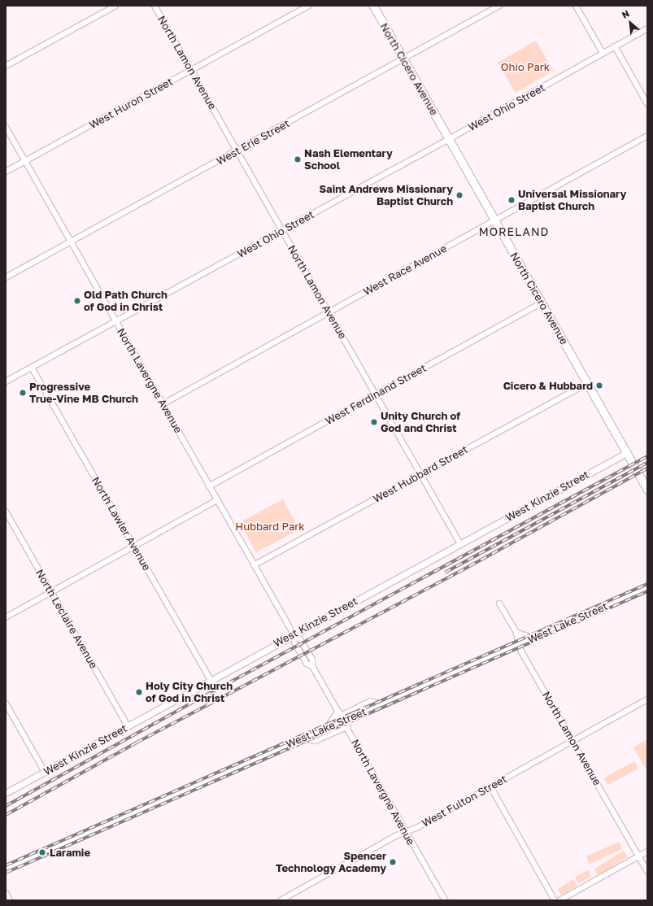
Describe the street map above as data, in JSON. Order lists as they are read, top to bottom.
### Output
{
  "streets": {
    "main road": ["North Cicero Avenue", "West Lake Street"],
    "street": [
      "North Lamon Avenue",
      "West Huron Street",
      "West Ohio Street",
      "West Erie Street",
      "West Race Avenue",
      "North Lavergne Avenue",
      "West Ferdinand Street",
      "West Hubbard Street",
      "West Kinzie Street",
      "North Lawler Avenue",
      "North Leclaire Avenue",
      "West Fulton Street"
    ]
  },
  "crossings": [
    ["North Lamon Avenue", "West Huron Street"],
    ["North Lamon Avenue", "West Ohio Street"],
    ["North Lamon Avenue", "West Erie Street"],
    ["North Lamon Avenue", "West Race Avenue"],
    ["North Lamon Avenue", "West Ferdinand Street"],
    ["North Lamon Avenue", "West Hubbard Street"],
    ["North Lamon Avenue", "West Kinzie Street"],
    ["North Lamon Avenue", "West Lake Street"],
    ["North Lamon Avenue", "West Fulton Street"],
    ["North Cicero Avenue", "West Ohio Street"],
    ["North Cicero Avenue", "West Erie Street"],
    ["North Cicero Avenue", "West Race Avenue"],
    ["North Cicero Avenue", "West Ferdinand Street"],
    ["North Cicero Avenue", "West Hubbard Street"],
    ["North Cicero Avenue", "West Kinzie Street"],
    ["West Huron Street", "North Lavergne Avenue"],
    ["West Ohio Street", "North Lavergne Avenue"],
    ["West Ohio Street", "North Lawler Avenue"],
    ["West Erie Street", "North Lavergne Avenue"],
    ["West Race Avenue", "North Lavergne Avenue"],
    ["North Lavergne Avenue", "West Ferdinand Street"],
    ["North Lavergne Avenue", "West Hubbard Street"],
    ["North Lavergne Avenue", "West Kinzie Street"],
    ["North Lavergne Avenue", "West Lake Street"],
    ["North Lavergne Avenue", "West Fulton Street"],
    ["West Kinzie Street", "North Lawler Avenue"],
    ["West Kinzie Street", "North Leclaire Avenue"]
  ],
  "districts": ["MORELAND"],
  "parks": ["Ohio Park", "Hubbard Park"],
  "places": [
    "Nash Elementary School",
    "Saint Andrews Missionary Baptist Church",
    "Universal Missionary Baptist Church",
    "Old Path Church of God in Christ",
    "Cicero & Hubbard",
    "Progressive True-Vine MB Church",
    "Unity Church of God and Christ",
    "Holy City Church of God in Christ",
    "Laramie",
    "Spencer Technology Academy"
  ],
  "north": "top left"
}
